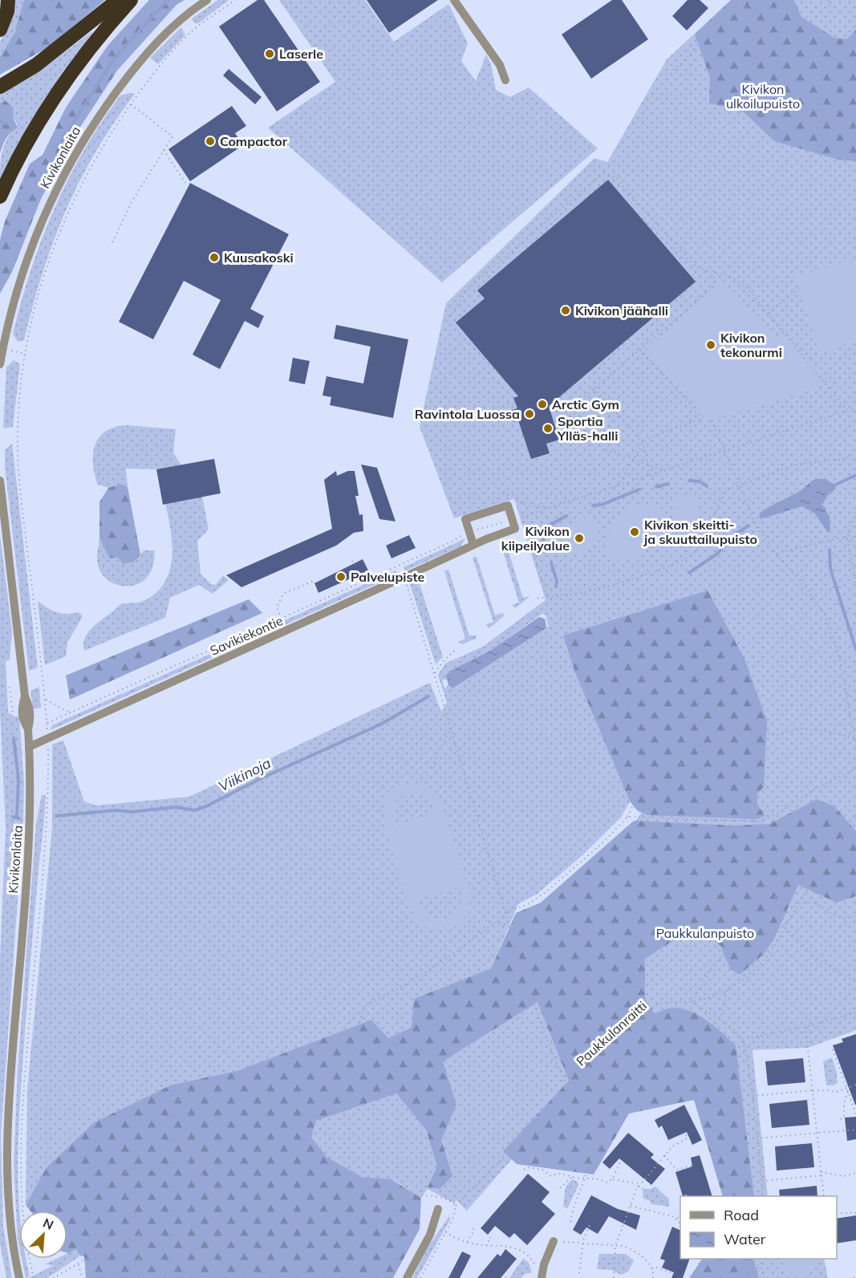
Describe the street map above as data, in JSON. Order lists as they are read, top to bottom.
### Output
{
  "streets": {
    "street": ["Kivikonlaita", "Savikiekontie"],
    "path": ["Paukkulanraitti"]
  },
  "crossings": [
    ["Kivikonlaita", "Savikiekontie"]
  ],
  "water": ["Viikinoja"],
  "parks": ["Kivikon ulkoilupuisto", "Paukkulanpuisto"],
  "places": [
    "Laserle",
    "Compactor",
    "Kuusakoski",
    "Kivikon jäähalli",
    "Kivikon tekonurmi",
    "Arctic Gym",
    "Ravintola Luossa",
    "Sportia Ylläs-halli",
    "Kivikon skeitti- ja skuuttailupuisto",
    "Kivikon kiipeilyalue",
    "Palvelupiste"
  ],
  "legend": ["Road", "Water"],
  "north": "top right"
}
